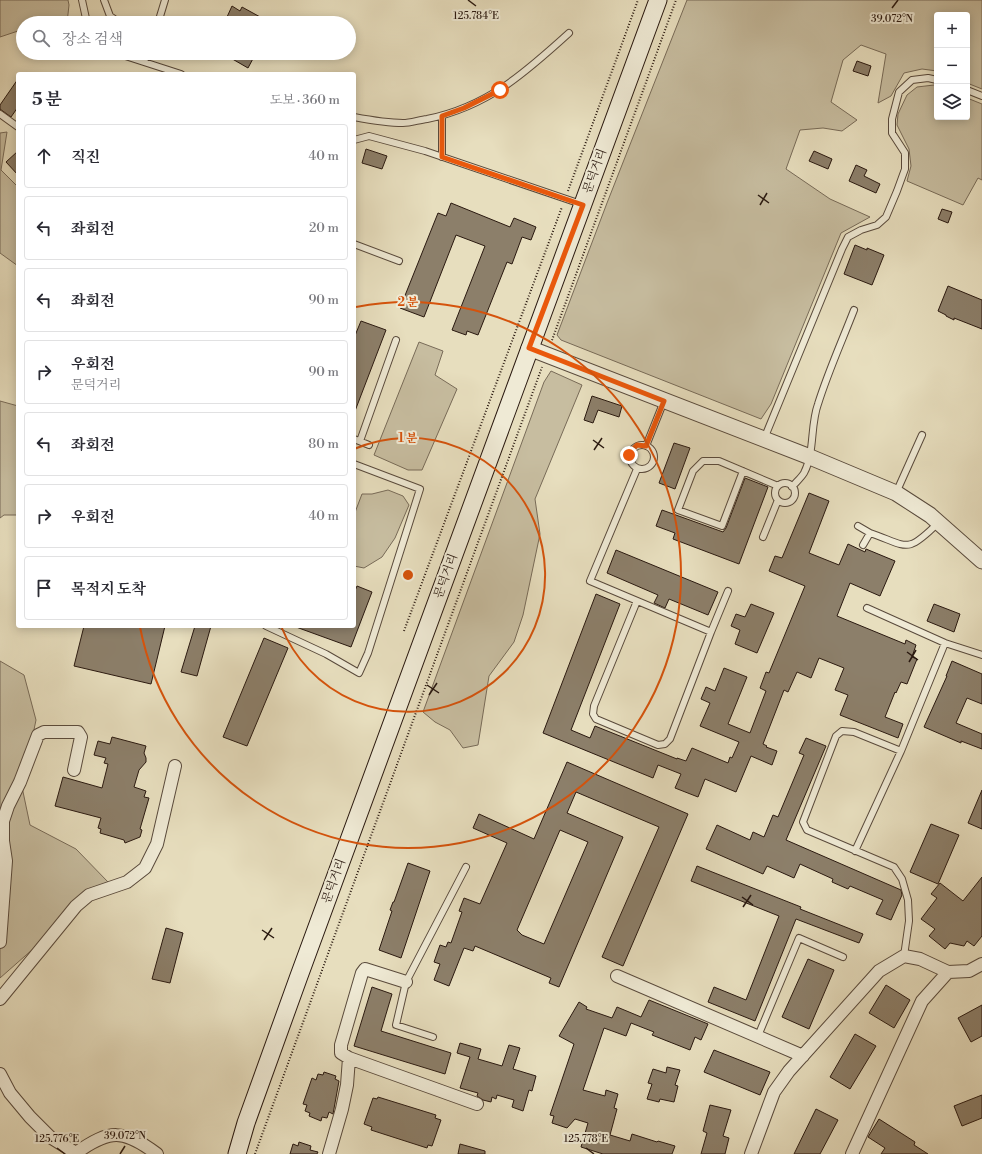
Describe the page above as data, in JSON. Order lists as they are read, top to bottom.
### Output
{
  "streets": {
    "main road": ["문덕거리"]
  },
  "page": {
    "map_buttons": ["+", "−"],
    "search": "장소 검색",
    "heading": ["5 분", "도보 · 360 m"],
    "list": [
      ["직진", "40 m"],
      ["좌회전", "20 m"],
      ["좌회전", "90 m"],
      ["우회전", "문덕거리", "90 m"],
      ["좌회전", "80 m"],
      ["우회전", "40 m"],
      "목적지 도착"
    ]
  },
  "coordinates": [
    "125.784°E",
    "39.072°N",
    "125.776°E",
    "125.778°E"
  ],
  "rings": ["2 분", "1 분"]
}
